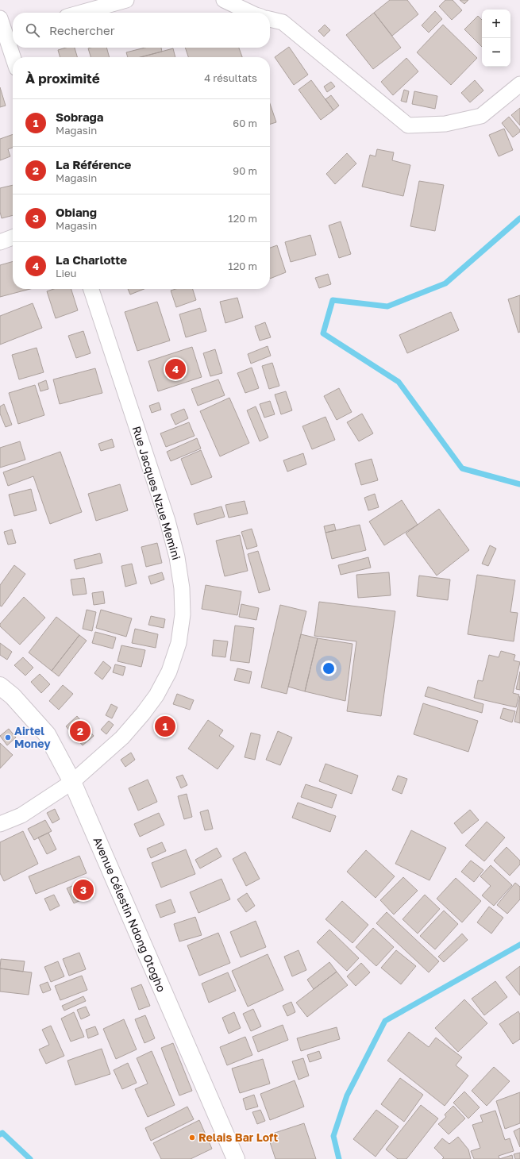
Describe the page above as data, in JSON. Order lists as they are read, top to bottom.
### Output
{
  "streets": {
    "main road": ["Avenue Célestin Ndong Otogho"],
    "street": ["Rue Jacques Nzue Memini"]
  },
  "crossings": [
    ["Rue Jacques Nzue Memini", "Avenue Célestin Ndong Otogho"]
  ],
  "places": ["Airtel Money", "Relais Bar Loft"],
  "page": {
    "map_buttons": ["+", "−"],
    "search": "Rechercher",
    "heading": ["À proximité", "4 résultats"],
    "list": [
      {
        "mark": "1",
        "name": "Sobraga",
        "note": "Magasin",
        "value": "60 m"
      },
      {
        "mark": "2",
        "name": "La Référence",
        "note": "Magasin",
        "value": "90 m"
      },
      {
        "mark": "3",
        "name": "Obiang",
        "note": "Magasin",
        "value": "120 m"
      },
      {
        "mark": "4",
        "name": "La Charlotte",
        "note": "Lieu",
        "value": "120 m"
      }
    ],
    "pins": [
      "4",
      "1",
      "2",
      "3"
    ]
  }
}
